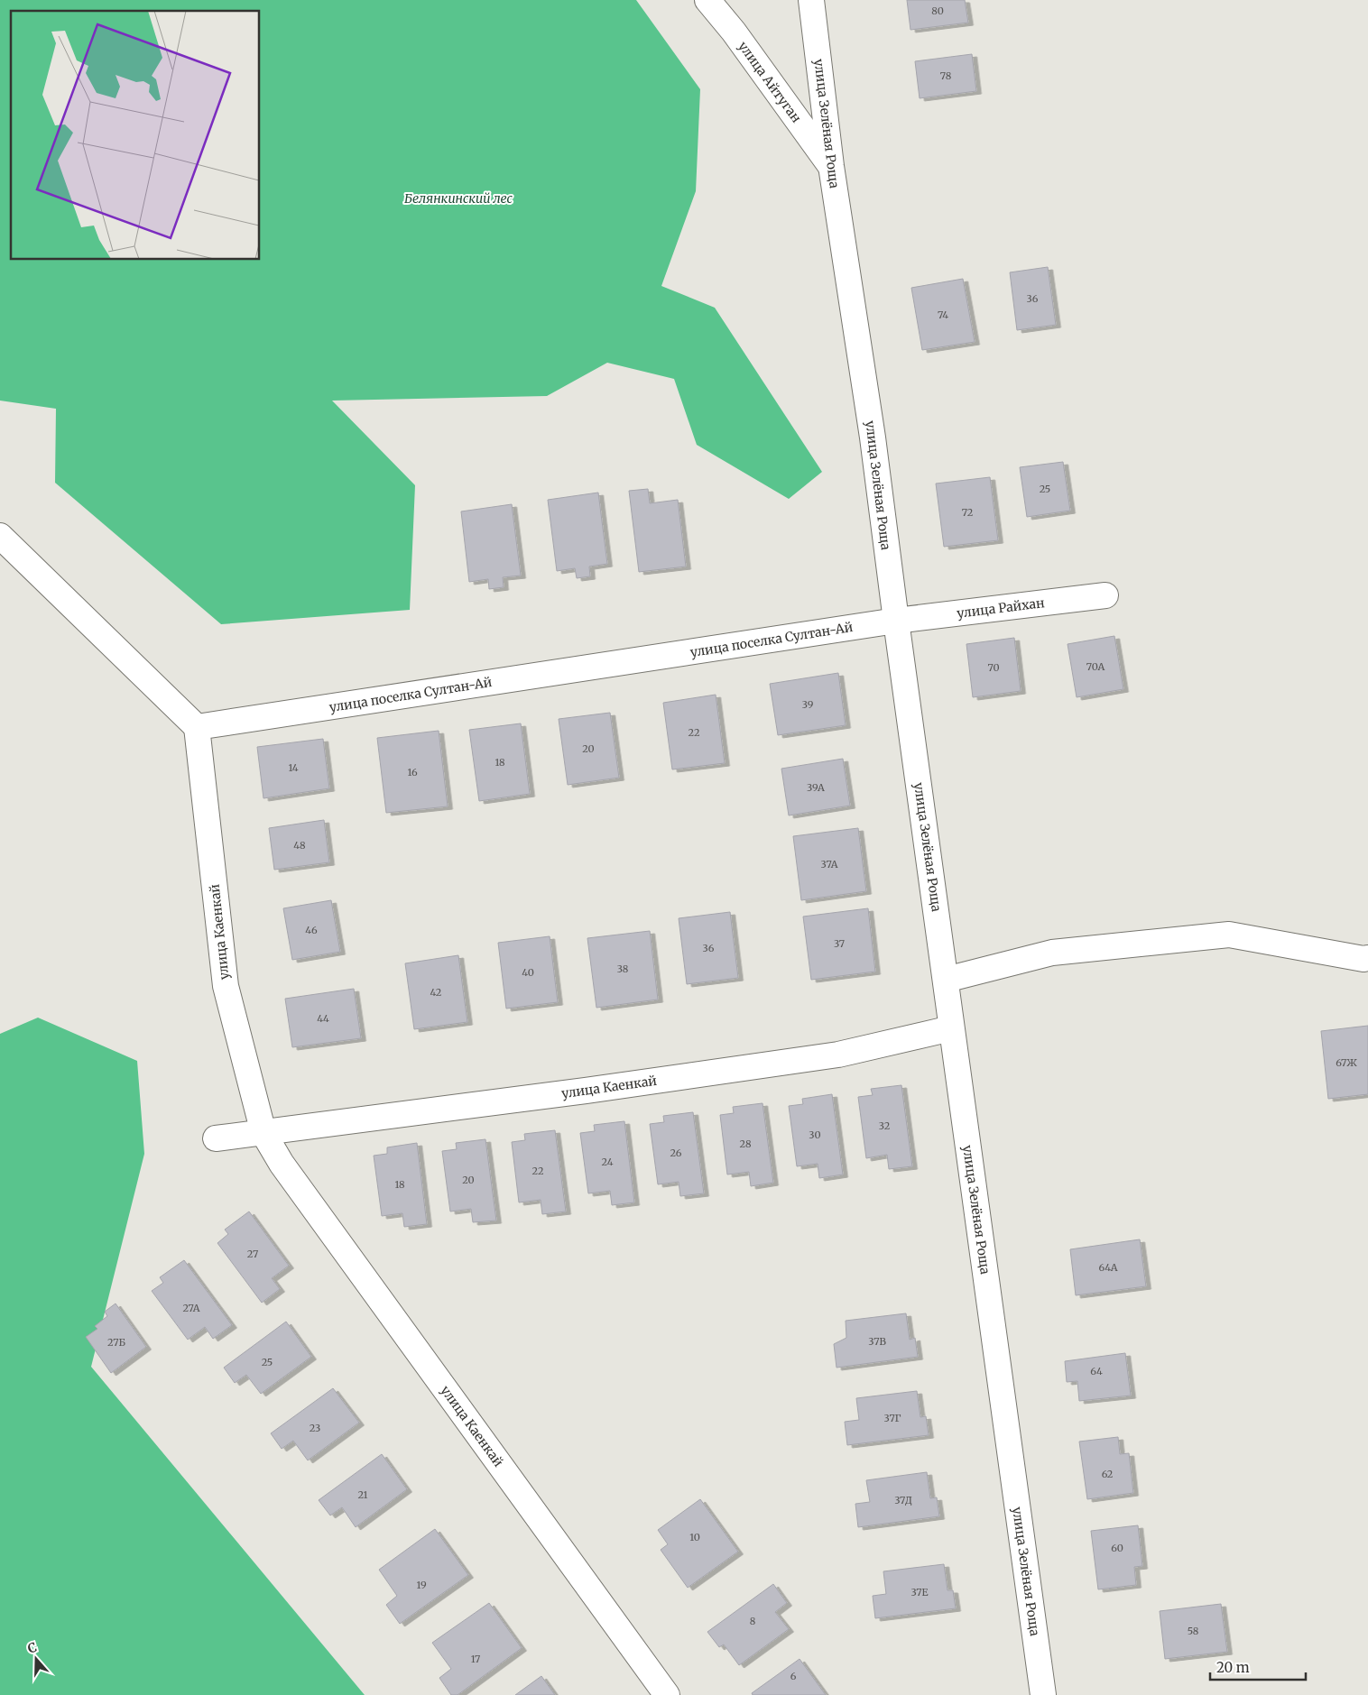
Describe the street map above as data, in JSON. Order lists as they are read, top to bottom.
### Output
{
  "streets": {
    "street": [
      "улица Айтуган",
      "улица Зелёная Роща",
      "улица Райхан",
      "улица поселка Султан-Ай",
      "улица Каенкай"
    ]
  },
  "crossings": [
    ["улица Айтуган", "улица Зелёная Роща"],
    ["улица Зелёная Роща", "улица Райхан"],
    ["улица Зелёная Роща", "улица поселка Султан-Ай"],
    ["улица Зелёная Роща", "улица Каенкай"],
    ["улица Райхан", "улица поселка Султан-Ай"],
    ["улица поселка Султан-Ай", "улица Каенкай"]
  ],
  "parks": ["Белянкинский лес"],
  "house_numbers": [
    "80",
    "78",
    "36",
    "74",
    "25",
    "72",
    "70А",
    "70",
    "39",
    "22",
    "20",
    "18",
    "14",
    "16",
    "39А",
    "48",
    "37А",
    "46",
    "37",
    "36",
    "38",
    "40",
    "42",
    "44",
    "67Ж",
    "32",
    "30",
    "28",
    "26",
    "24",
    "22",
    "20",
    "18",
    "27",
    "64А",
    "27А",
    "37В",
    "27Б",
    "25",
    "64",
    "37Г",
    "23",
    "62",
    "21",
    "37Д",
    "10",
    "60",
    "19",
    "37Е",
    "8",
    "58",
    "17",
    "6"
  ],
  "scale_bar": "20 m",
  "north": "top"
}
